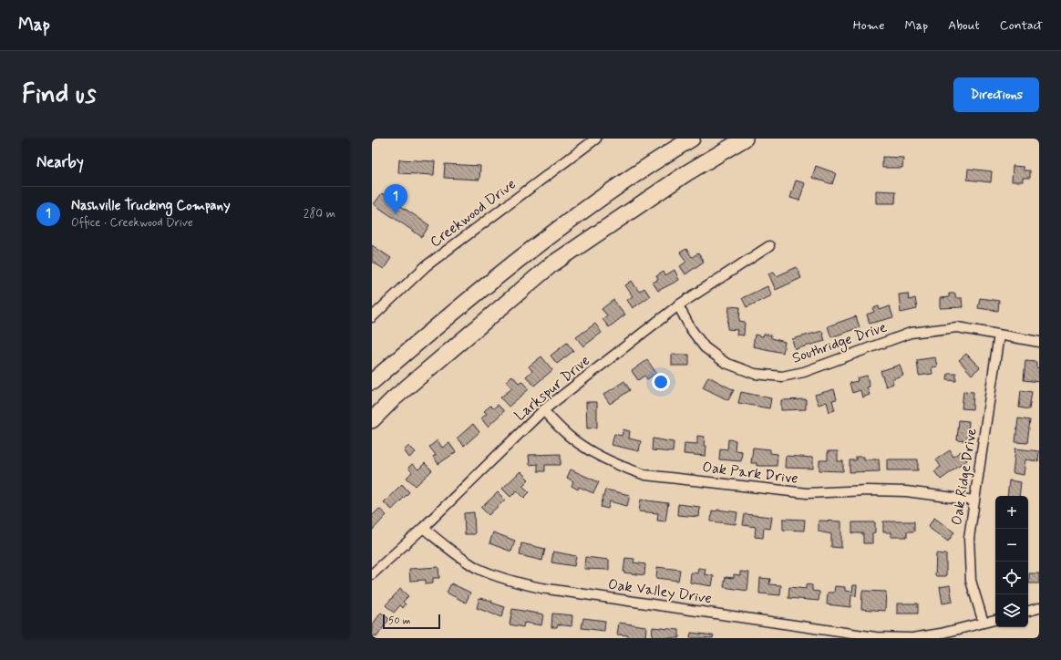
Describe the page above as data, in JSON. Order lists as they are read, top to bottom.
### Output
{
  "streets": {
    "street": [
      "Creekwood Drive",
      "Southridge Drive",
      "Larkspur Drive",
      "Oak Park Drive",
      "Oak Ridge Drive",
      "Oak Valley Drive"
    ]
  },
  "crossings": [
    ["Southridge Drive", "Larkspur Drive"],
    ["Southridge Drive", "Oak Ridge Drive"],
    ["Larkspur Drive", "Oak Park Drive"],
    ["Larkspur Drive", "Oak Valley Drive"],
    ["Oak Park Drive", "Oak Ridge Drive"]
  ],
  "scale_bar": "50 m",
  "page": {
    "header": "Map",
    "nav": [
      "Home",
      "Map",
      "About",
      "Contact"
    ],
    "buttons": "Directions",
    "title": "Find us",
    "heading": "Nearby",
    "pins": "1",
    "list": [
      {
        "mark": "1",
        "name": "Nashville Trucking Company",
        "note": "Office · Creekwood Drive",
        "value": "280 m"
      }
    ],
    "map_buttons": ["+", "−"],
    "scale": "50 m"
  }
}
